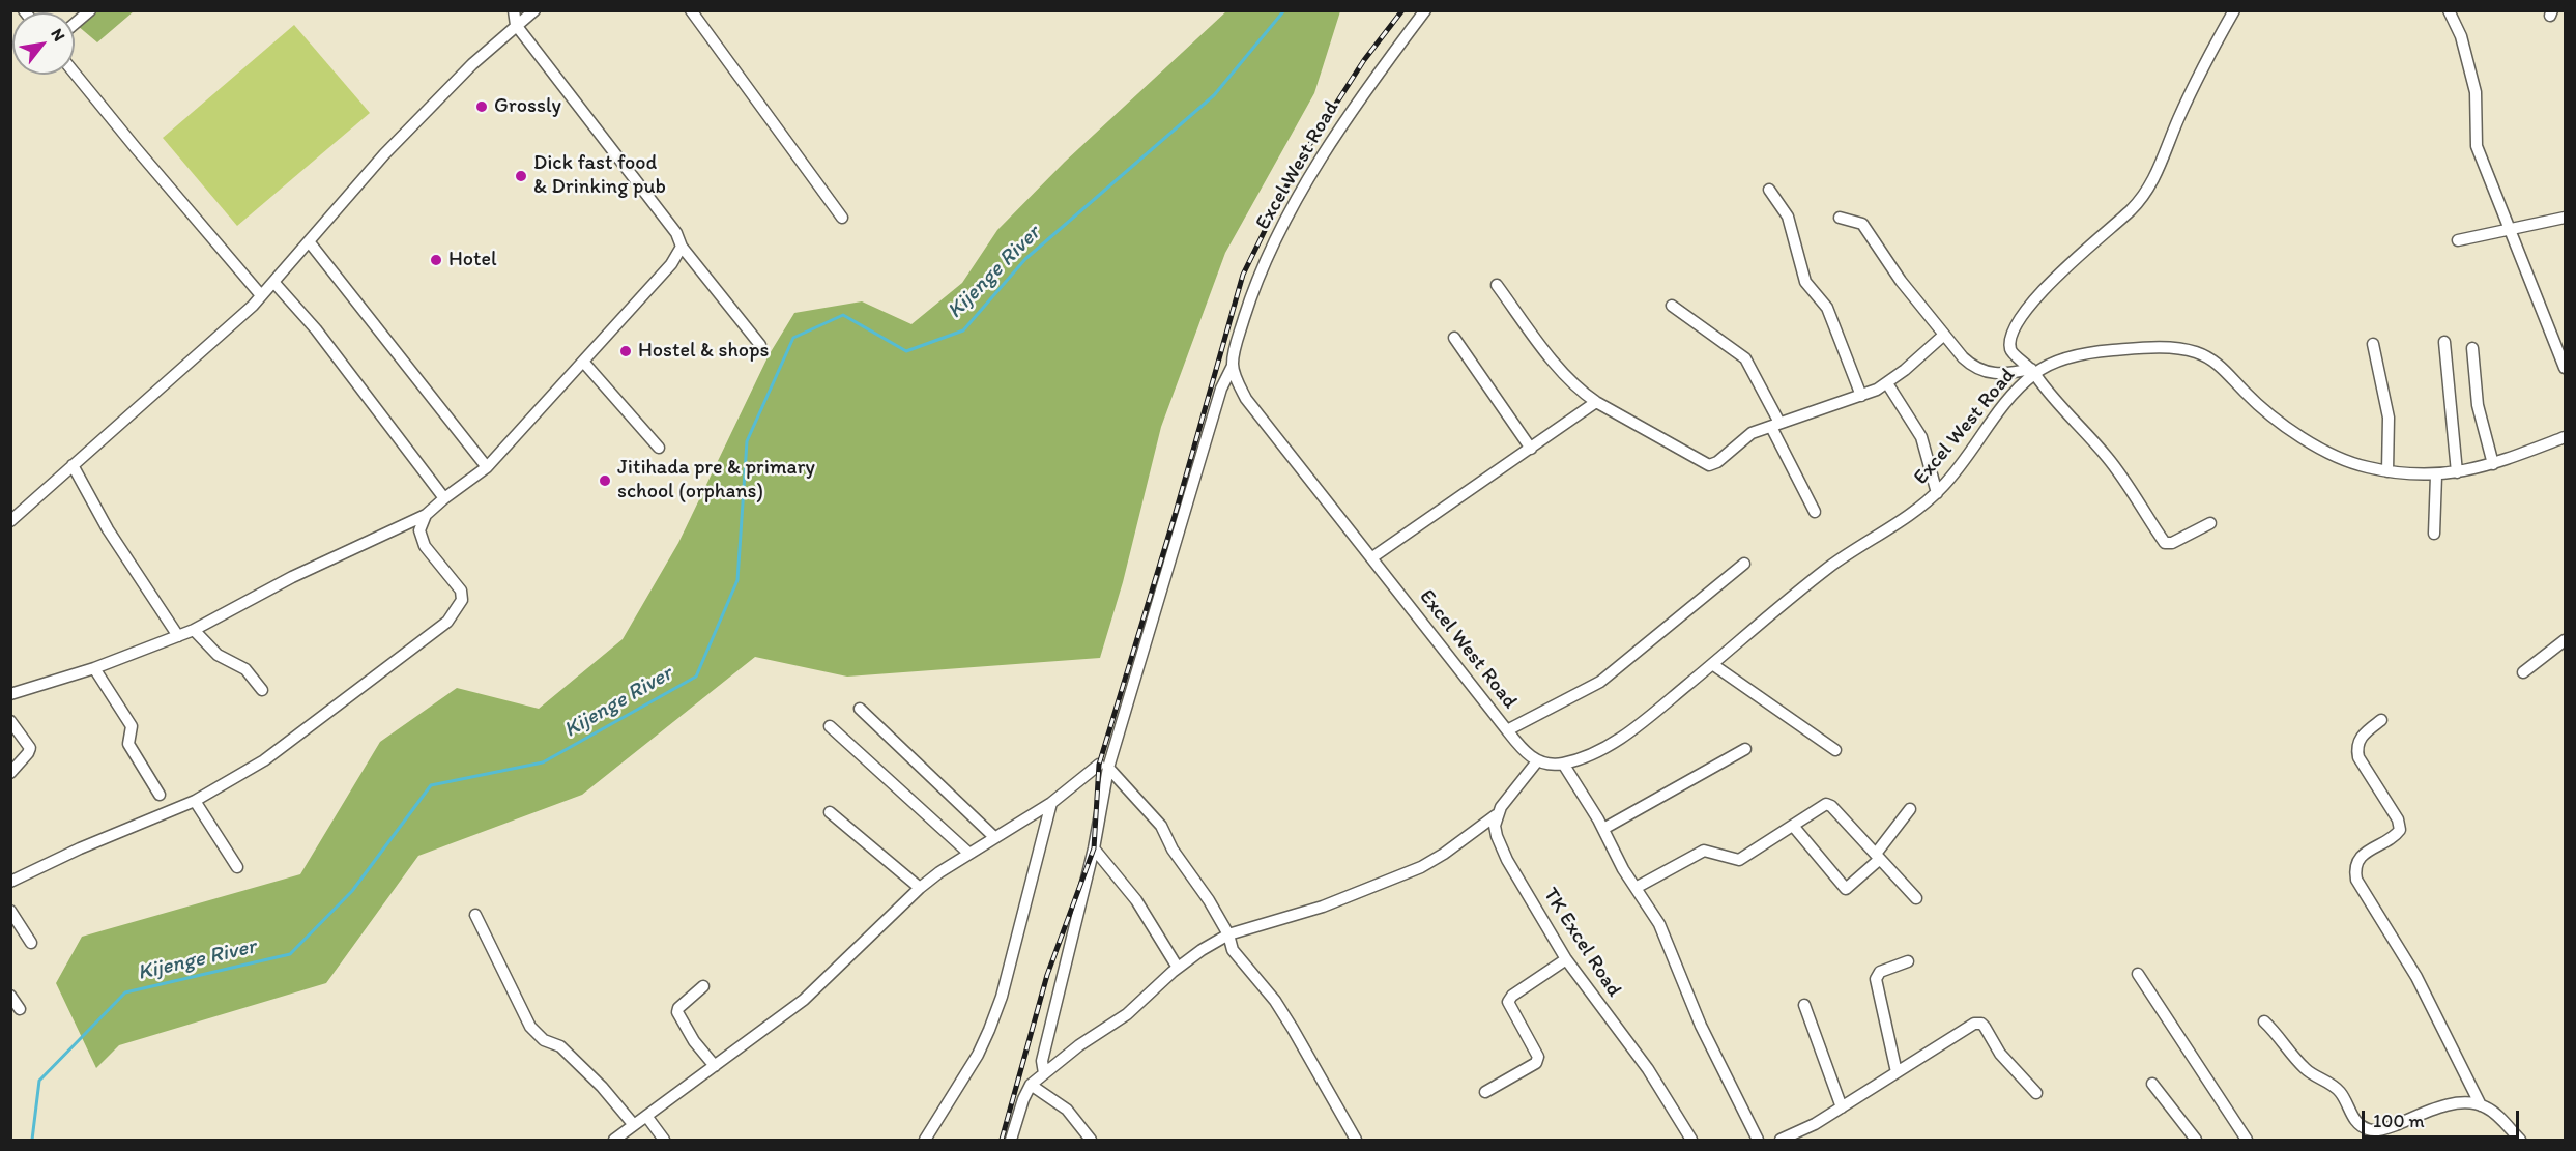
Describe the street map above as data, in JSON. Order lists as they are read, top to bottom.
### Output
{
  "streets": {
    "street": ["Excel West Road", "TK Excel Road"]
  },
  "water": ["Kijenge River"],
  "places": [
    "Grossly",
    "Dick fast food & Drinking pub",
    "Hotel",
    "Hostel & shops",
    "Jitihada pre & primary school (orphans)"
  ],
  "scale_bar": "100 m",
  "north": "top right"
}
